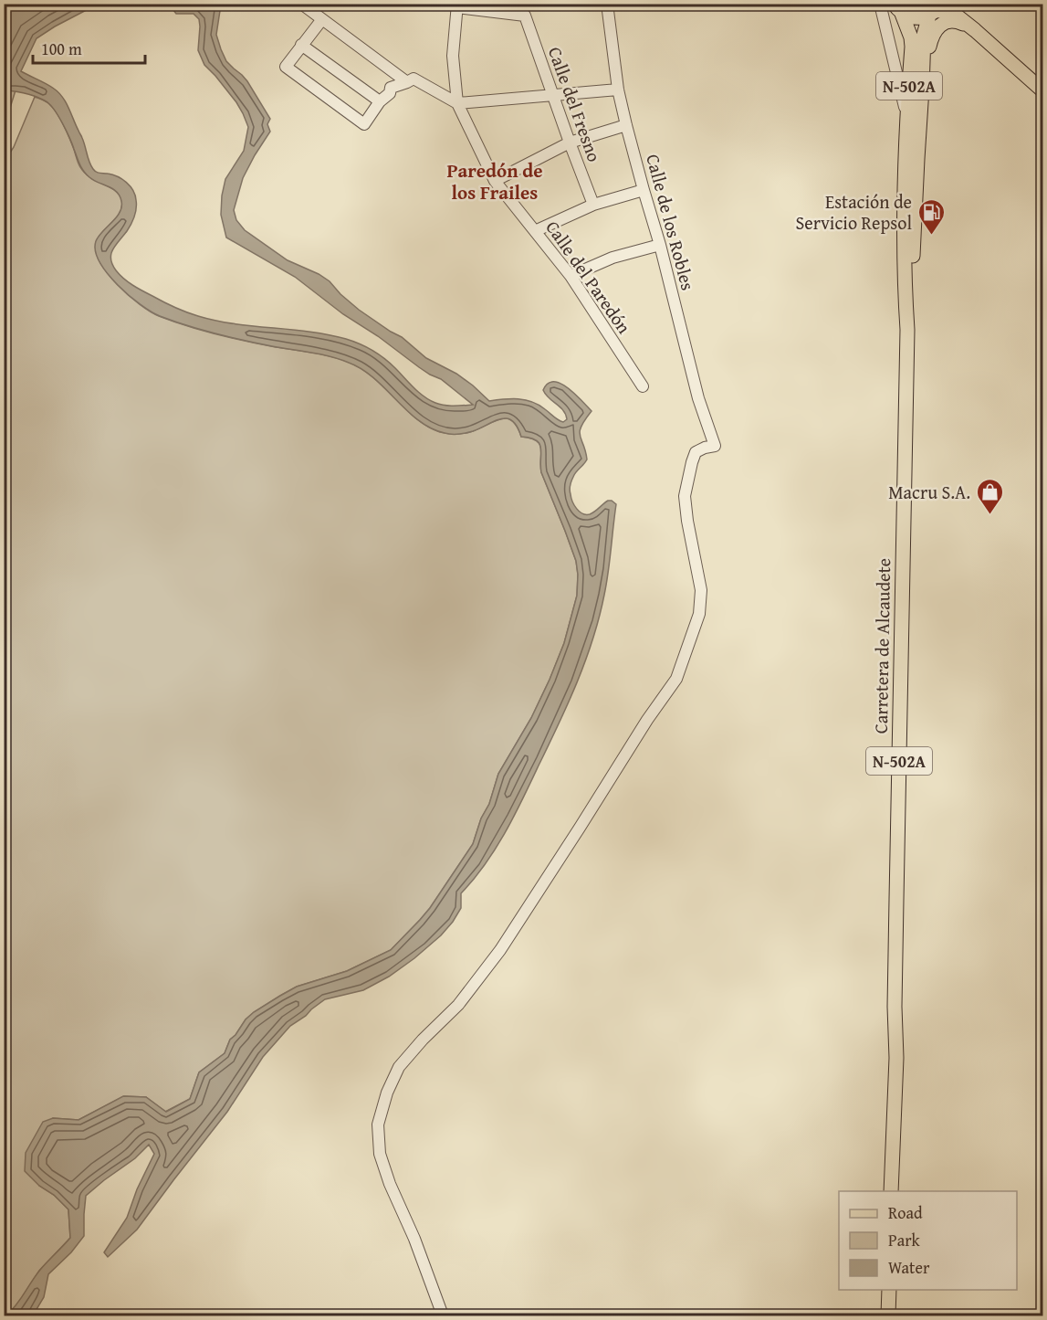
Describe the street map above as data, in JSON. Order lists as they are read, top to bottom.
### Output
{
  "streets": {
    "main road": ["N-502A", "Carretera de Alcaudete"],
    "street": ["Calle del Fresno", "Calle de los Robles", "Calle del Paredón"]
  },
  "crossings": [
    ["Calle del Fresno", "Calle del Paredón"]
  ],
  "districts": ["Paredón de los Frailes"],
  "places": {
    "fuel station": ["Estación de Servicio Repsol"],
    "shop": ["Macru S.A."]
  },
  "legend": ["Road", "Park", "Water"],
  "scale_bar": "100 m"
}
